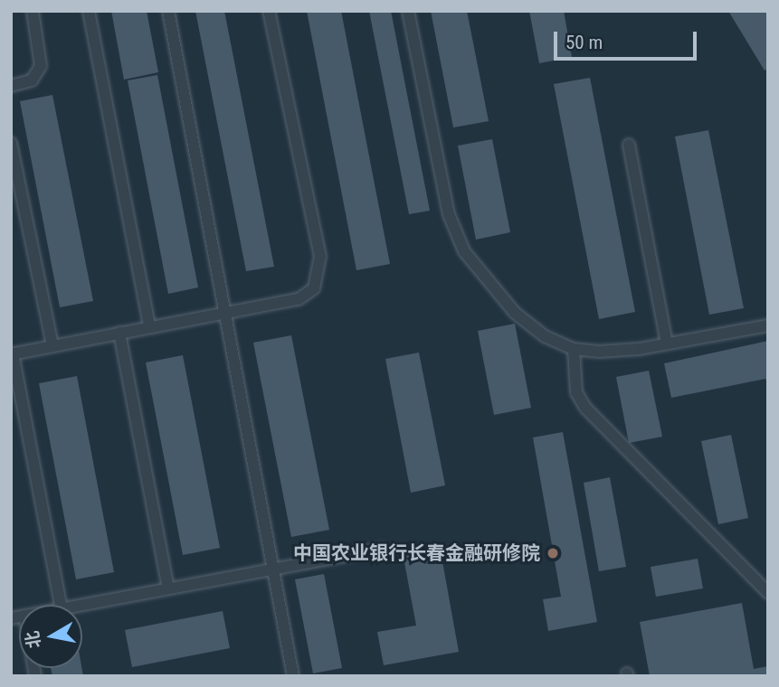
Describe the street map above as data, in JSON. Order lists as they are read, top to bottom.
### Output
{
  "places": ["中国农业银行长春金融研修院"],
  "scale_bar": "50 m",
  "north": "left"
}
